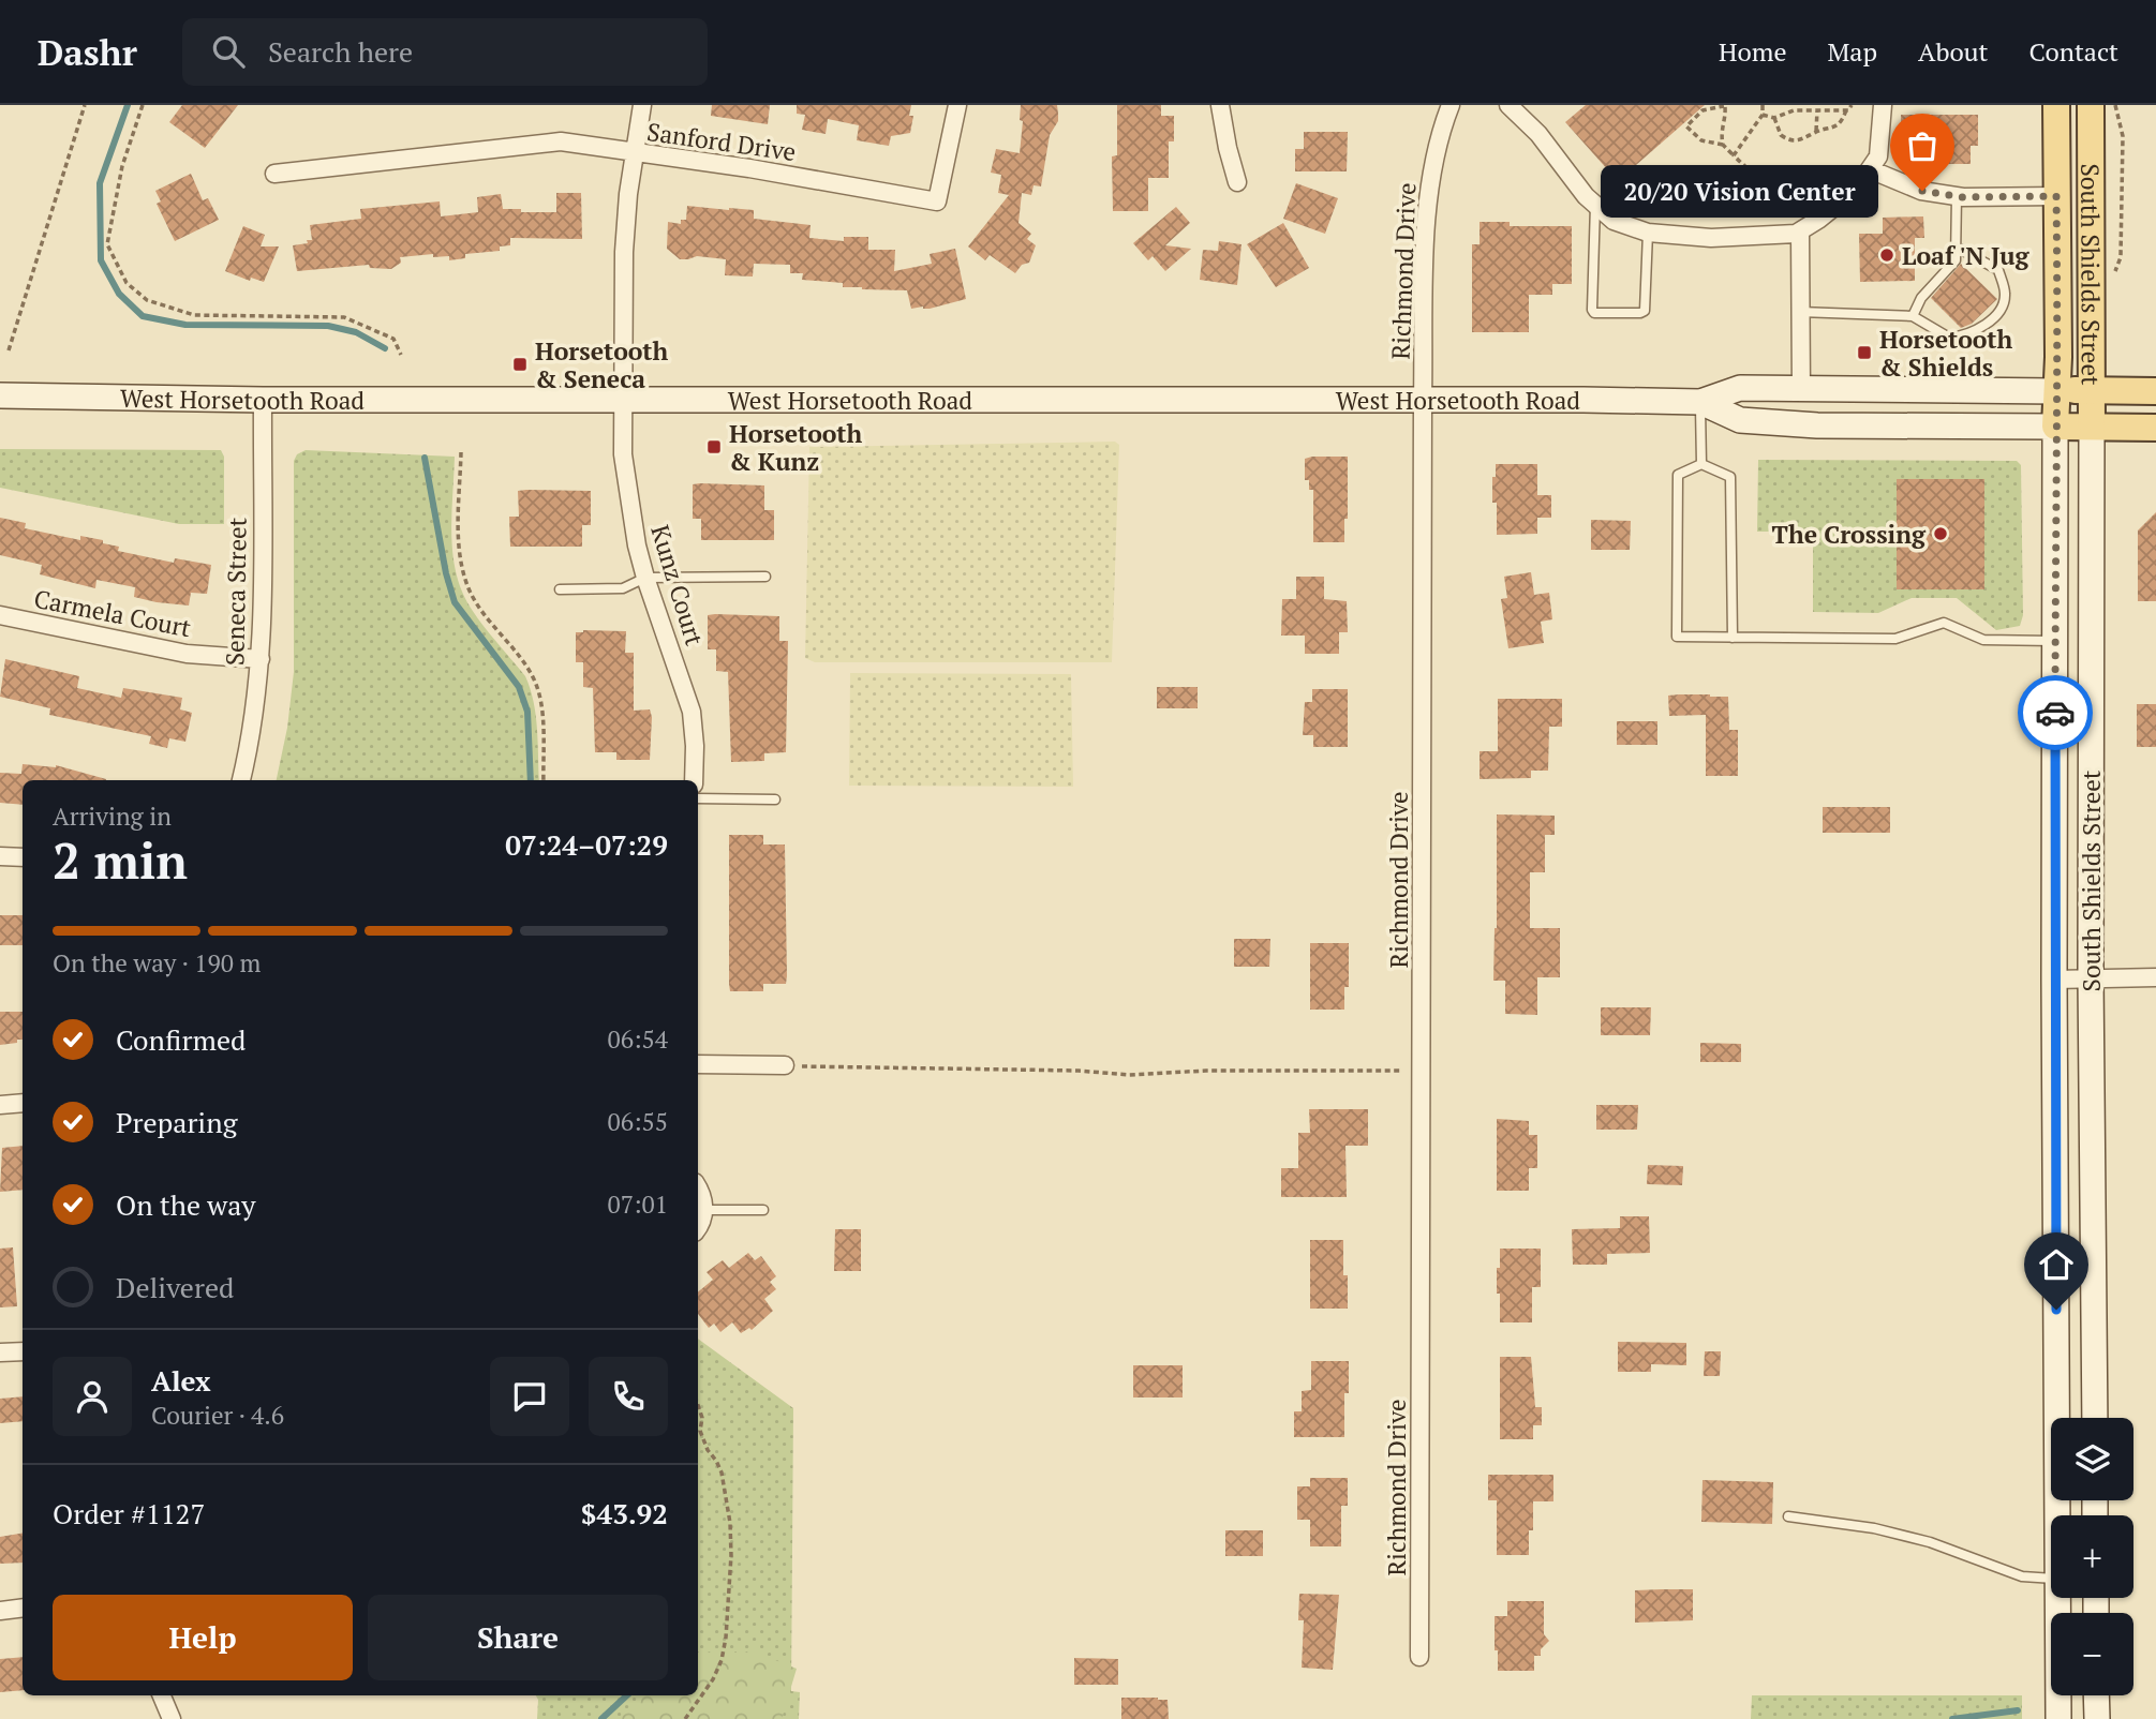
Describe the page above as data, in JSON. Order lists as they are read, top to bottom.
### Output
{
  "streets": {
    "main road": ["South Shields Street", "West Horsetooth Road"],
    "street": [
      "Sanford Drive",
      "Richmond Drive",
      "Kunz Court",
      "Seneca Street",
      "Carmela Court"
    ]
  },
  "crossings": [
    ["Richmond Drive", "West Horsetooth Road"],
    ["South Shields Street", "West Horsetooth Road"],
    ["West Horsetooth Road", "Kunz Court"],
    ["West Horsetooth Road", "Seneca Street"],
    ["Seneca Street", "Carmela Court"]
  ],
  "places": {
    "other": ["20/20 Vision Center", "Loaf 'N Jug", "The Crossing"],
    "transit": ["Horsetooth & Shields", "Horsetooth & Seneca", "Horsetooth & Kunz"]
  },
  "page": {
    "header": "Dashr",
    "search": "Search here",
    "nav": [
      "Home",
      "Map",
      "About",
      "Contact"
    ],
    "bubble": "20/20 Vision Center",
    "heading": ["2 min", "Arriving in", "07:24–07:29"],
    "panel": [
      "Alex",
      "Courier · 4.6",
      "Order #1127",
      "$43.92"
    ],
    "bar": "On the way · 190 m",
    "list": [
      ["Confirmed", "06:54"],
      ["Preparing", "06:55"],
      ["On the way", "07:01"],
      "Delivered"
    ],
    "map_buttons": ["+", "−"],
    "buttons": ["Help", "Share"]
  }
}
